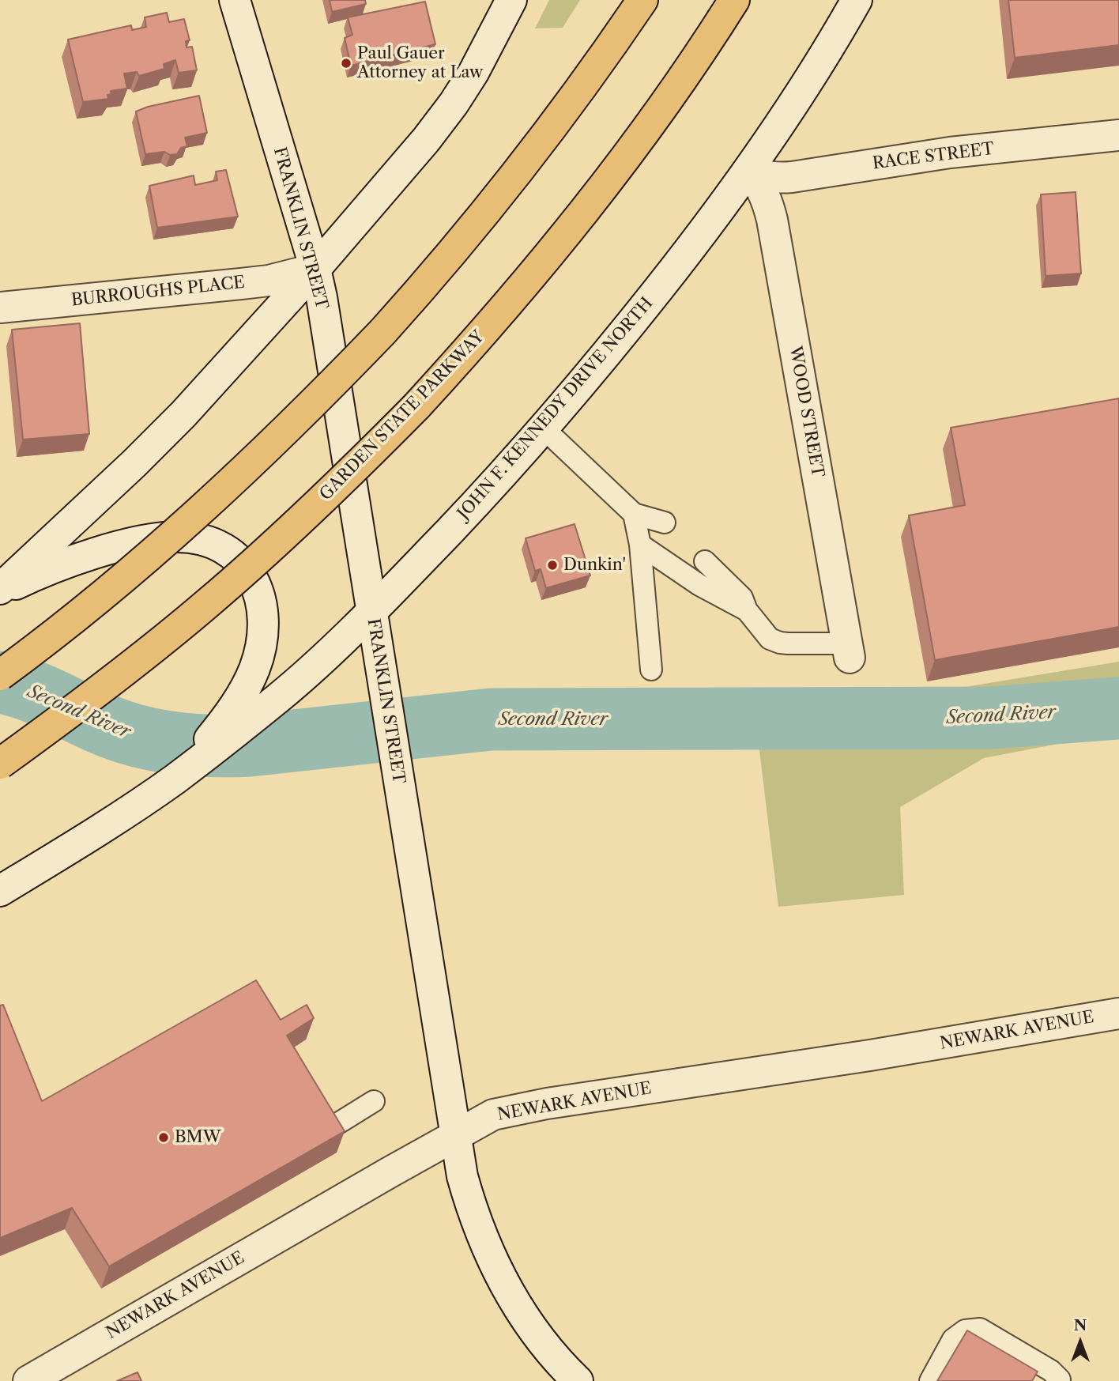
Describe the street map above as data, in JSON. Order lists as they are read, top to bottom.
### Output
{
  "streets": {
    "highway": ["GARDEN STATE PARKWAY"],
    "main road": [
      "RACE STREET",
      "FRANKLIN STREET",
      "BURROUGHS PLACE",
      "JOHN F. KENNEDY DRIVE NORTH",
      "WOOD STREET",
      "NEWARK AVENUE"
    ]
  },
  "crossings": [
    ["RACE STREET", "JOHN F. KENNEDY DRIVE NORTH"],
    ["RACE STREET", "WOOD STREET"],
    ["FRANKLIN STREET", "BURROUGHS PLACE"],
    ["FRANKLIN STREET", "JOHN F. KENNEDY DRIVE NORTH"],
    ["FRANKLIN STREET", "NEWARK AVENUE"],
    ["JOHN F. KENNEDY DRIVE NORTH", "WOOD STREET"]
  ],
  "water": ["Second River"],
  "places": ["Paul Gauer Attorney at Law", "Dunkin'", "BMW"],
  "north": "top"
}
